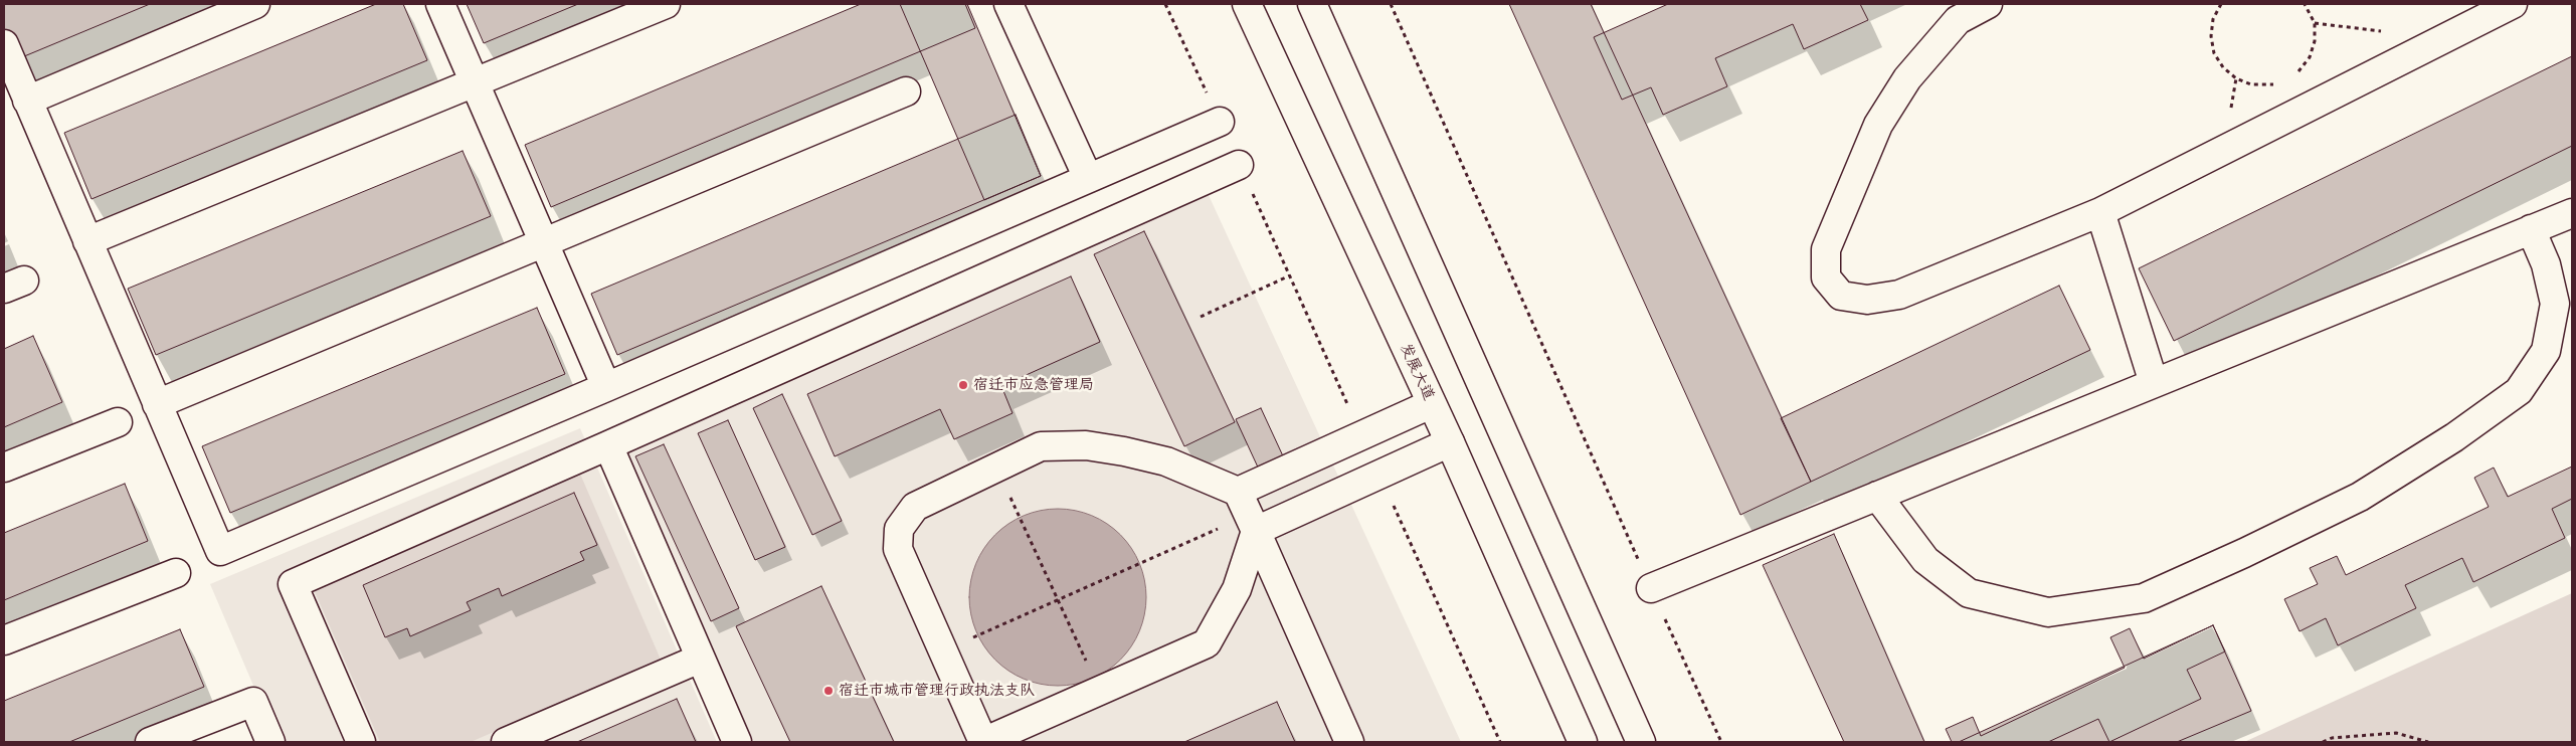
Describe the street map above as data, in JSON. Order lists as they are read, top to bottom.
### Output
{
  "streets": {
    "main road": ["发展大道"]
  },
  "places": ["宿迁市应急管理局", "宿迁市城市管理行政执法支队"]
}
